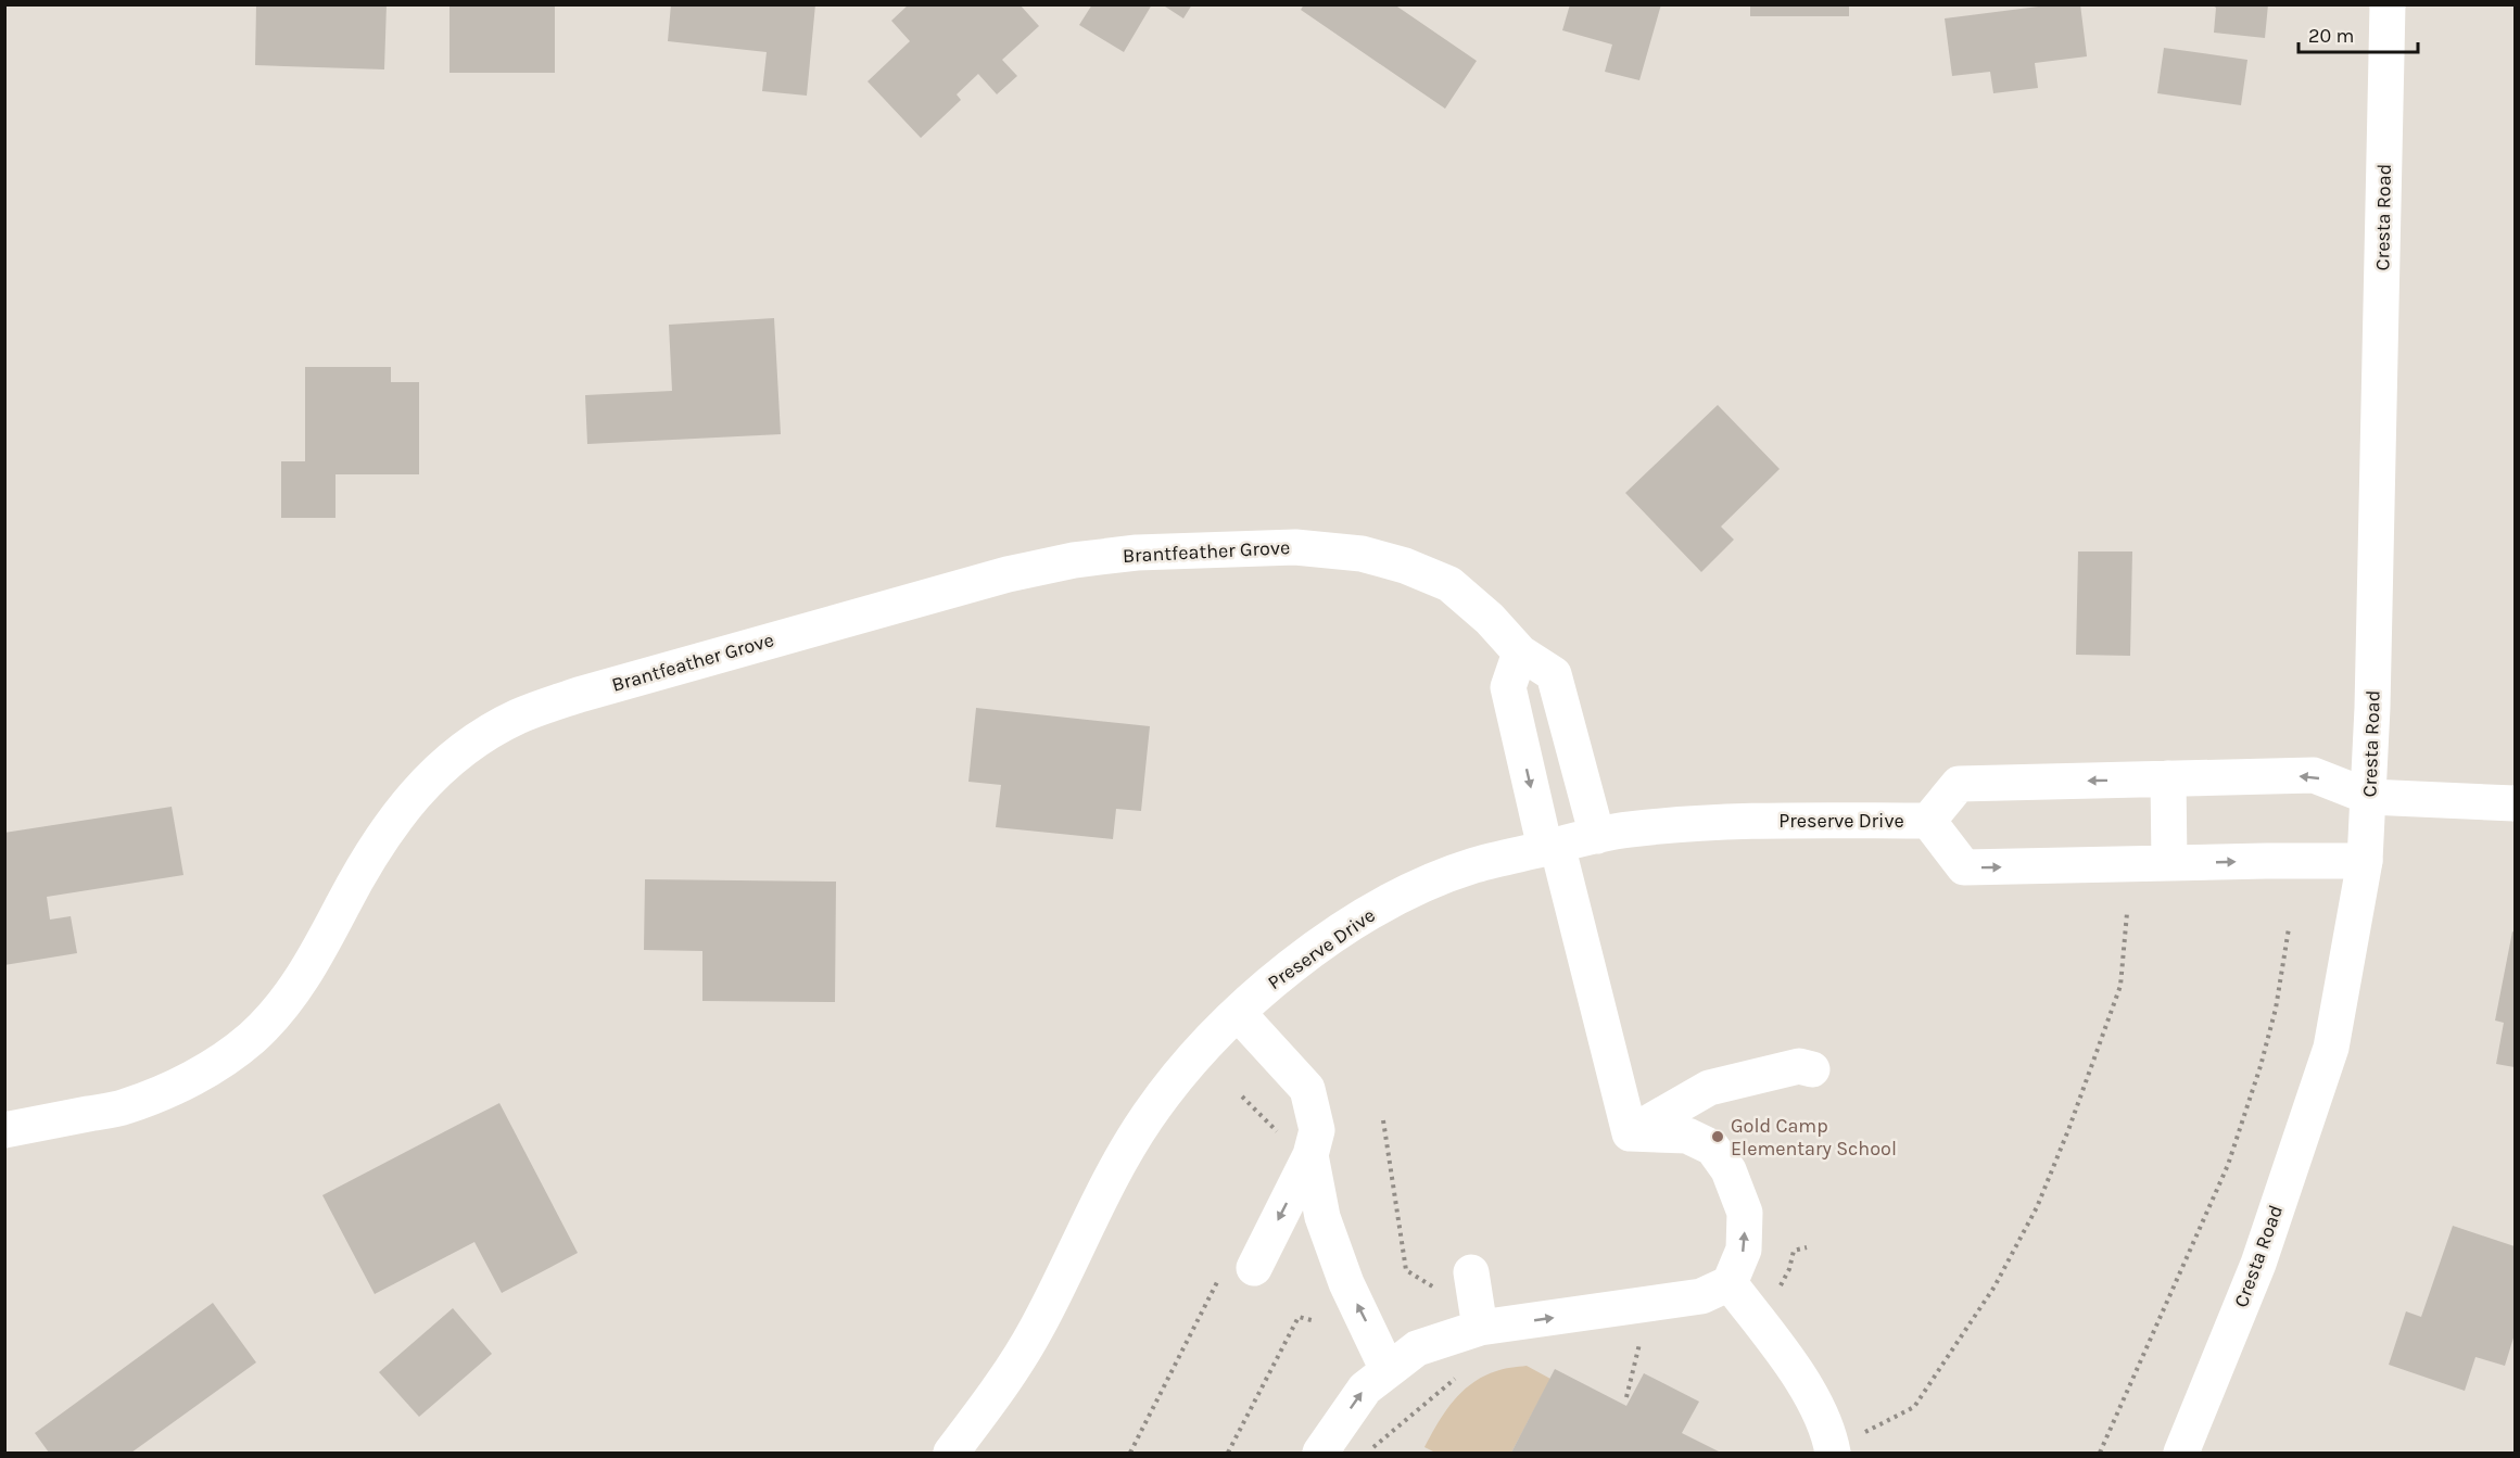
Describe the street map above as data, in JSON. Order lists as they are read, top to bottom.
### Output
{
  "streets": {
    "street": ["Cresta Road", "Brantfeather Grove", "Preserve Drive"]
  },
  "crossings": [
    ["Cresta Road", "Preserve Drive"],
    ["Brantfeather Grove", "Preserve Drive"]
  ],
  "places": ["Gold Camp Elementary School"],
  "scale_bar": "20 m"
}
